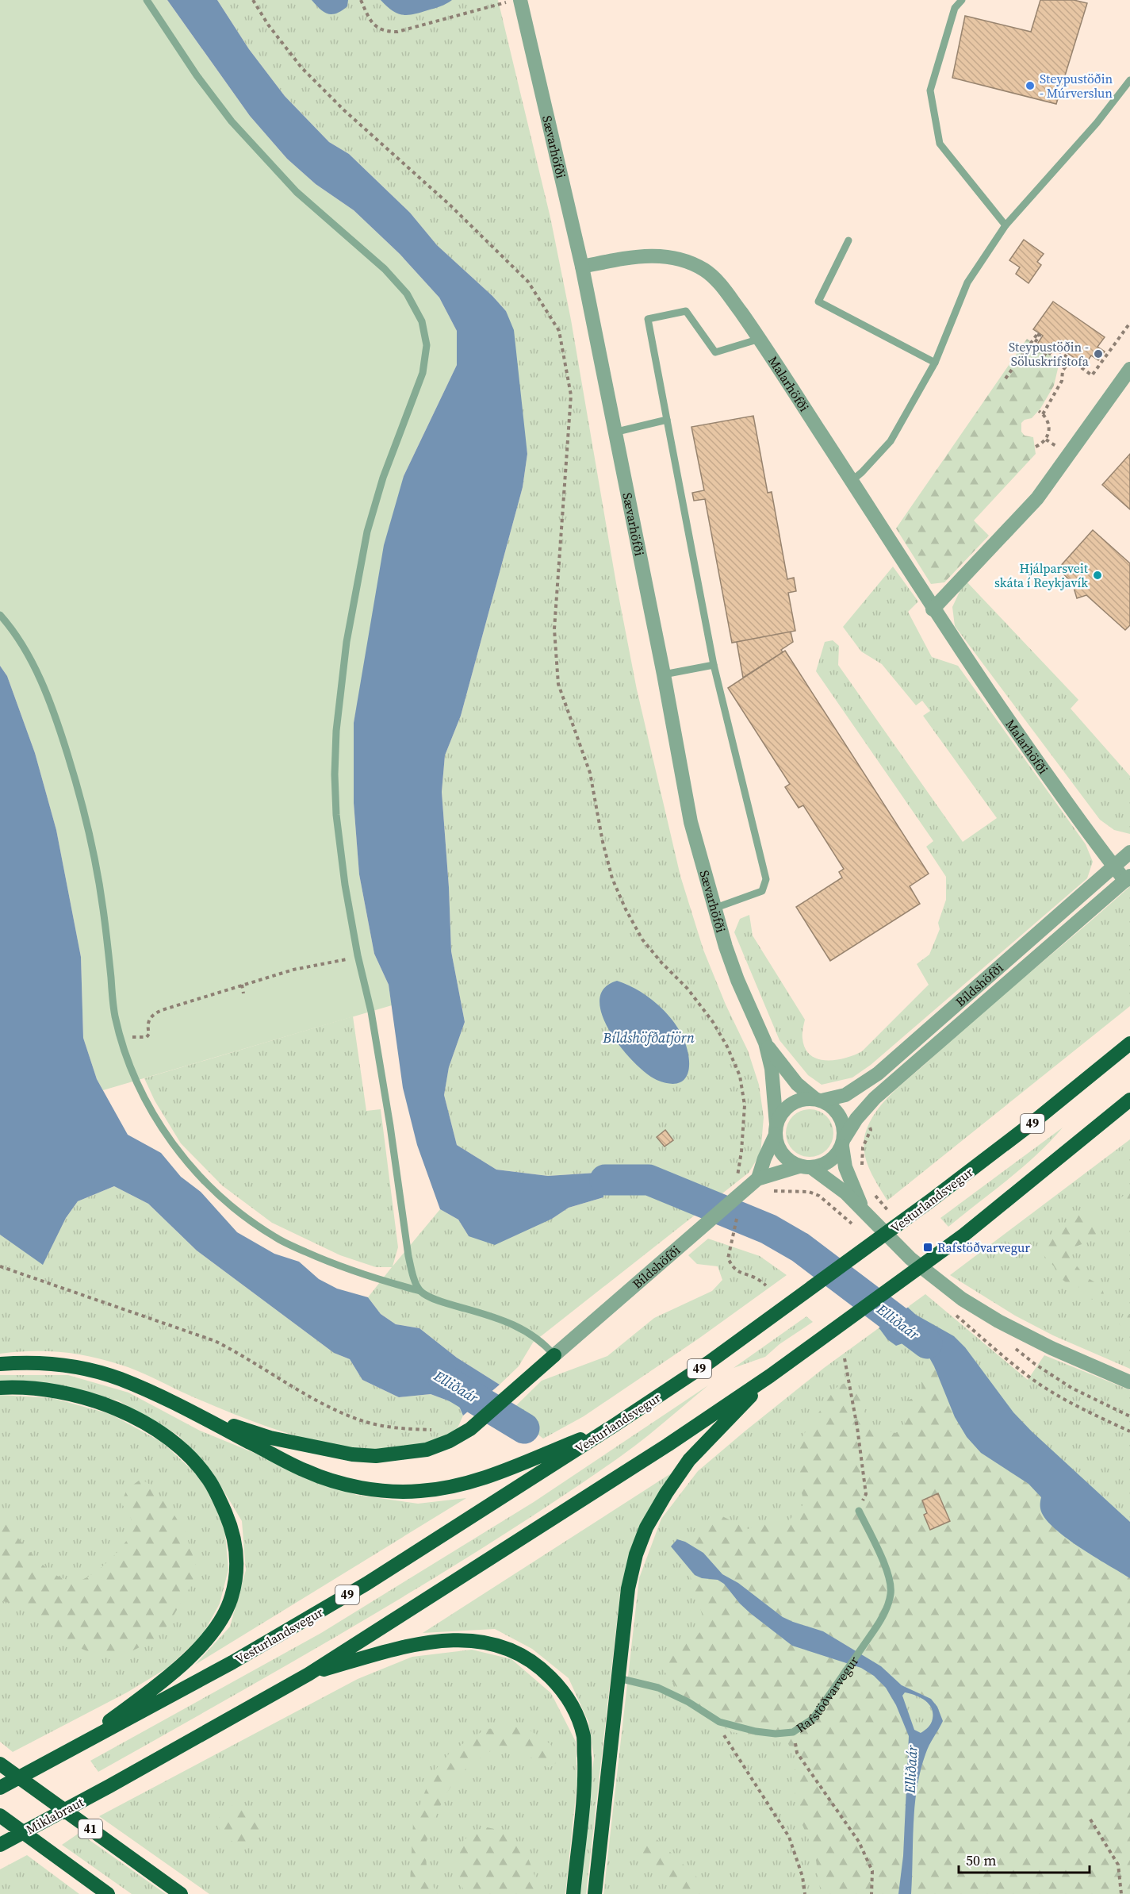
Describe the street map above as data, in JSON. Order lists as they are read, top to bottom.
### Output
{
  "streets": {
    "highway": [
      "49",
      "Vesturlandsvegur",
      "Miklabraut",
      "41"
    ],
    "street": ["Sævarhöfði", "Malarhöfði", "Bíldshöfði"],
    "lane": ["Rafstöðvarvegur"]
  },
  "crossings": [
    ["Sævarhöfði", "Malarhöfði"],
    ["Sævarhöfði", "Bíldshöfði"],
    ["Malarhöfði", "Bíldshöfði"],
    ["49", "Vesturlandsvegur"]
  ],
  "water": ["Bíldshöfðatjörn", "Elliðaár"],
  "places": {
    "other": ["Steypustöðin - Múrverslun", "Steypustöðin - Söluskrifstofa", "Hjálparsveit skáta í Reykjavík"],
    "transit": ["Rafstöðvarvegur"]
  },
  "scale_bar": "50 m"
}
